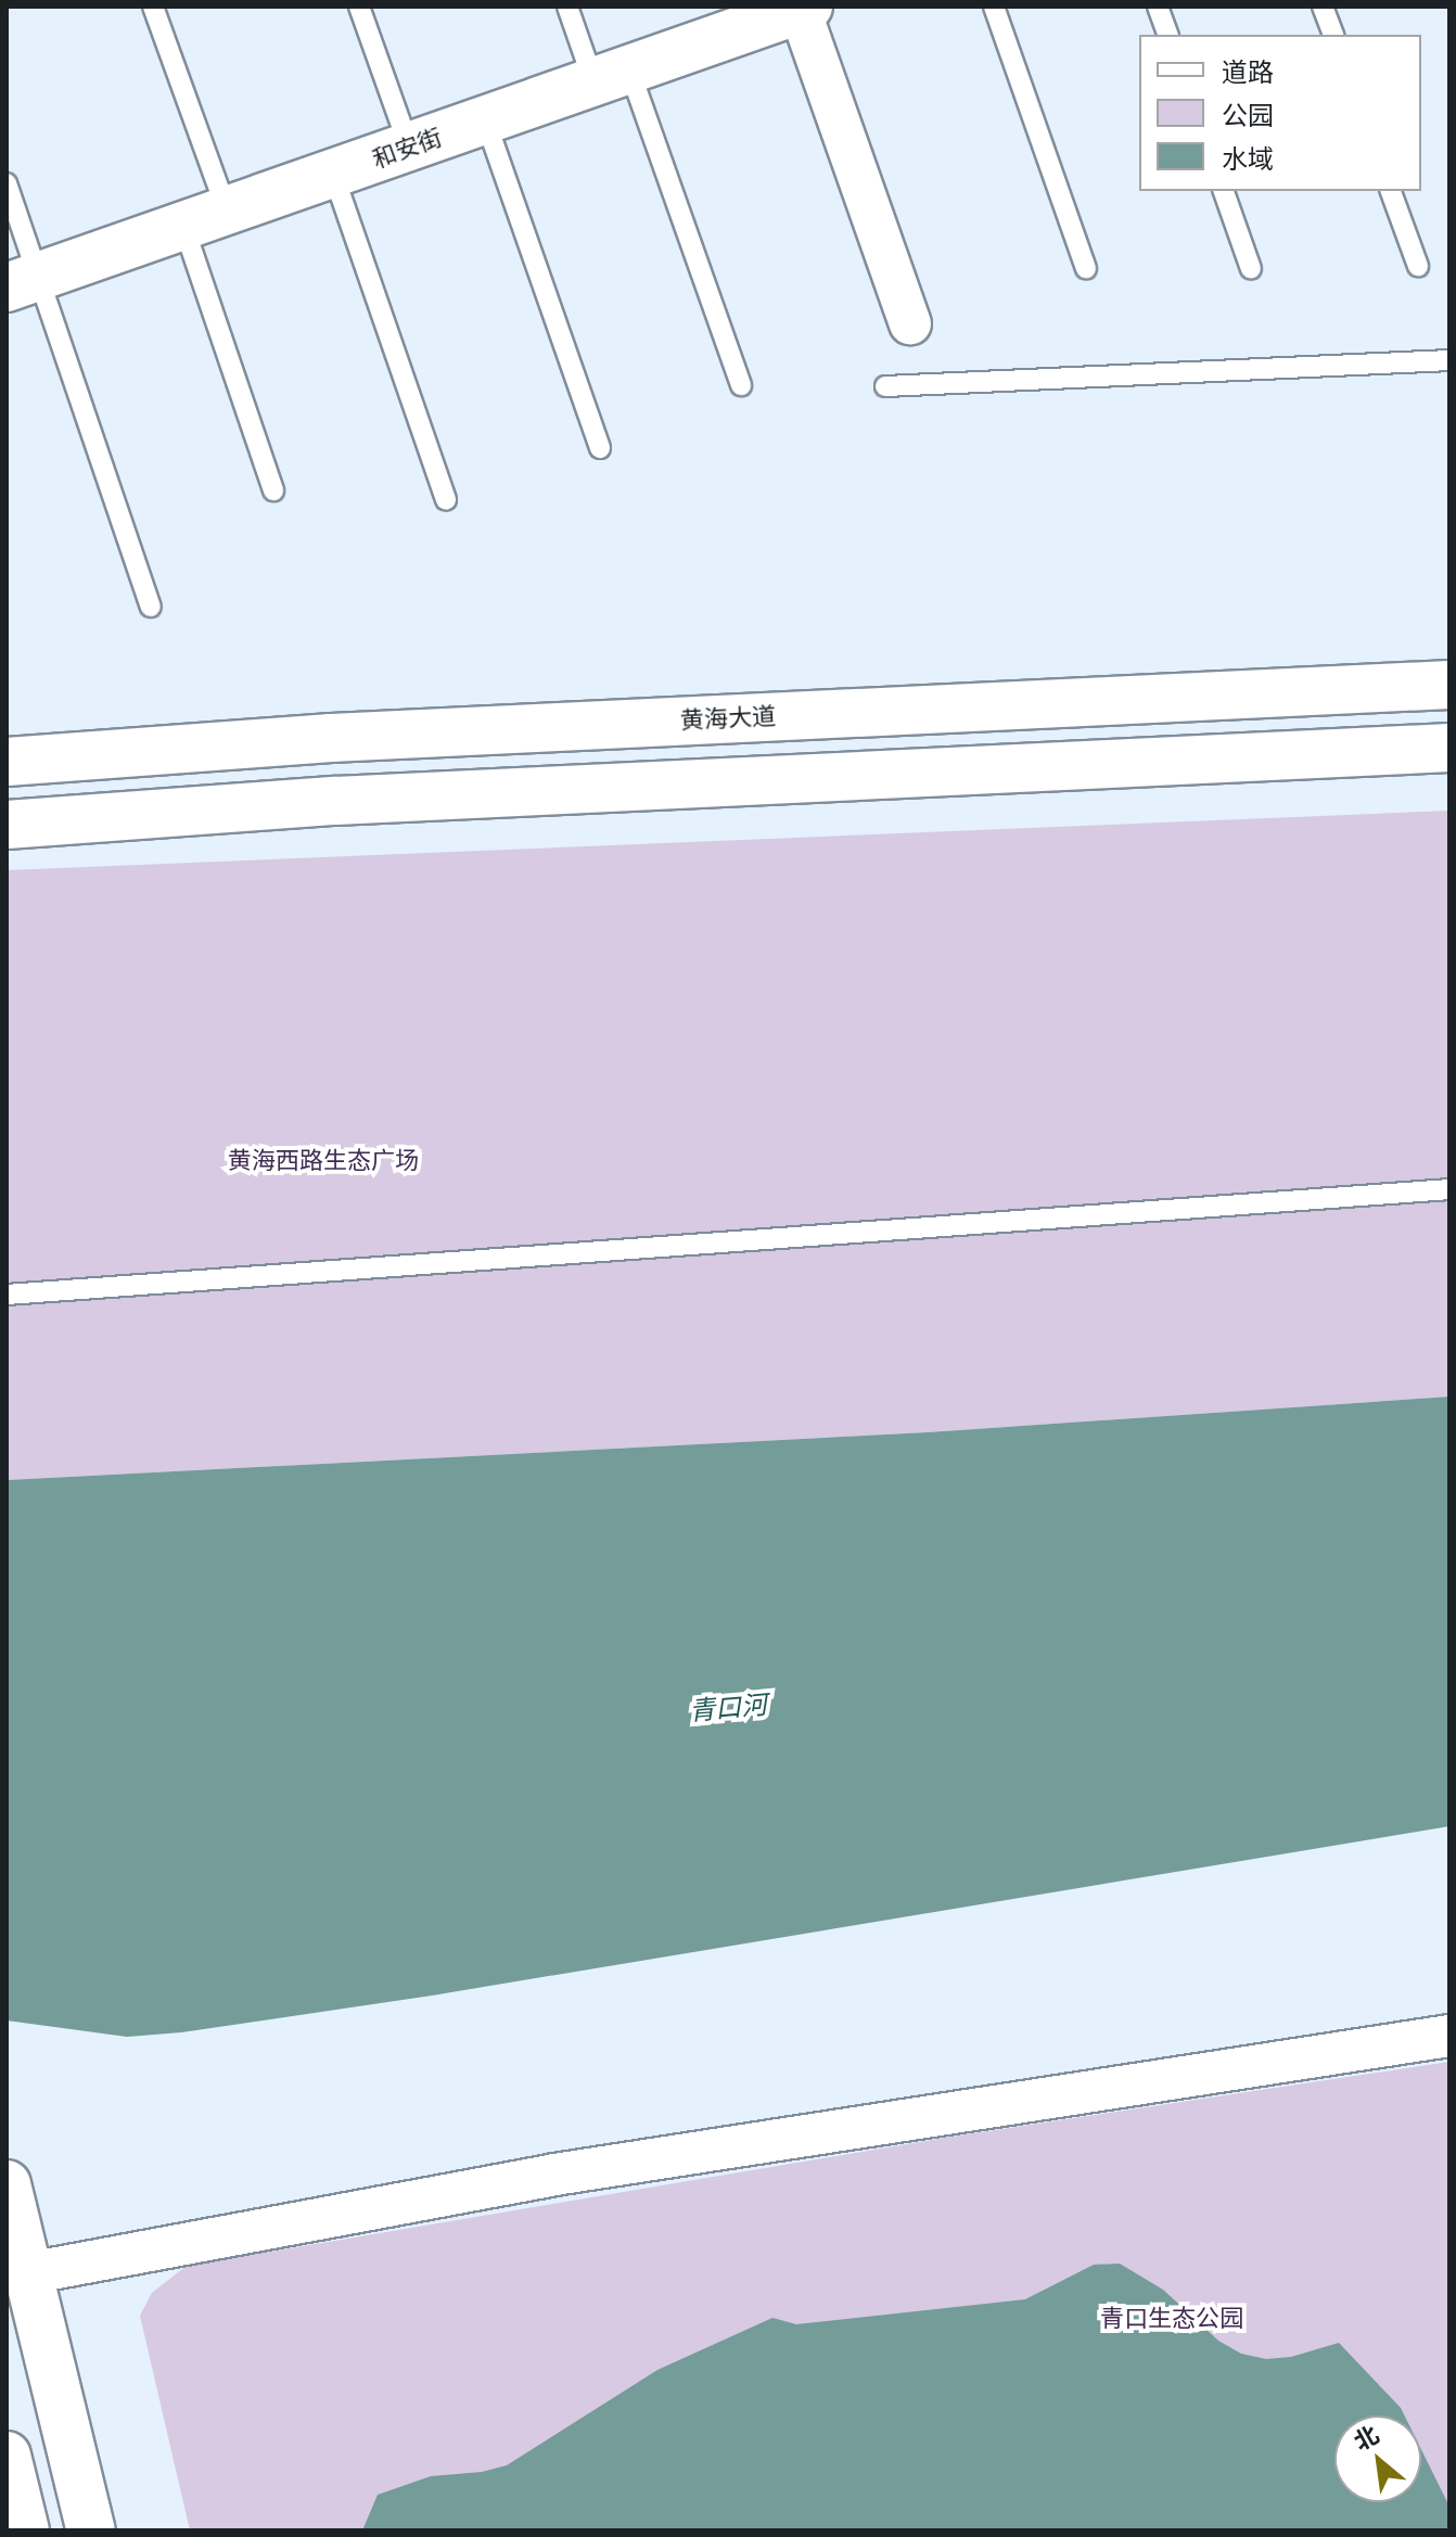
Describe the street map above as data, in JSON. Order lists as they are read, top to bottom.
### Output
{
  "streets": {
    "main road": ["和安街", "黄海大道"]
  },
  "water": ["青口河"],
  "parks": ["黄海西路生态广场", "青口生态公园"],
  "legend": ["道路", "公园", "水域"],
  "north": "top left"
}
